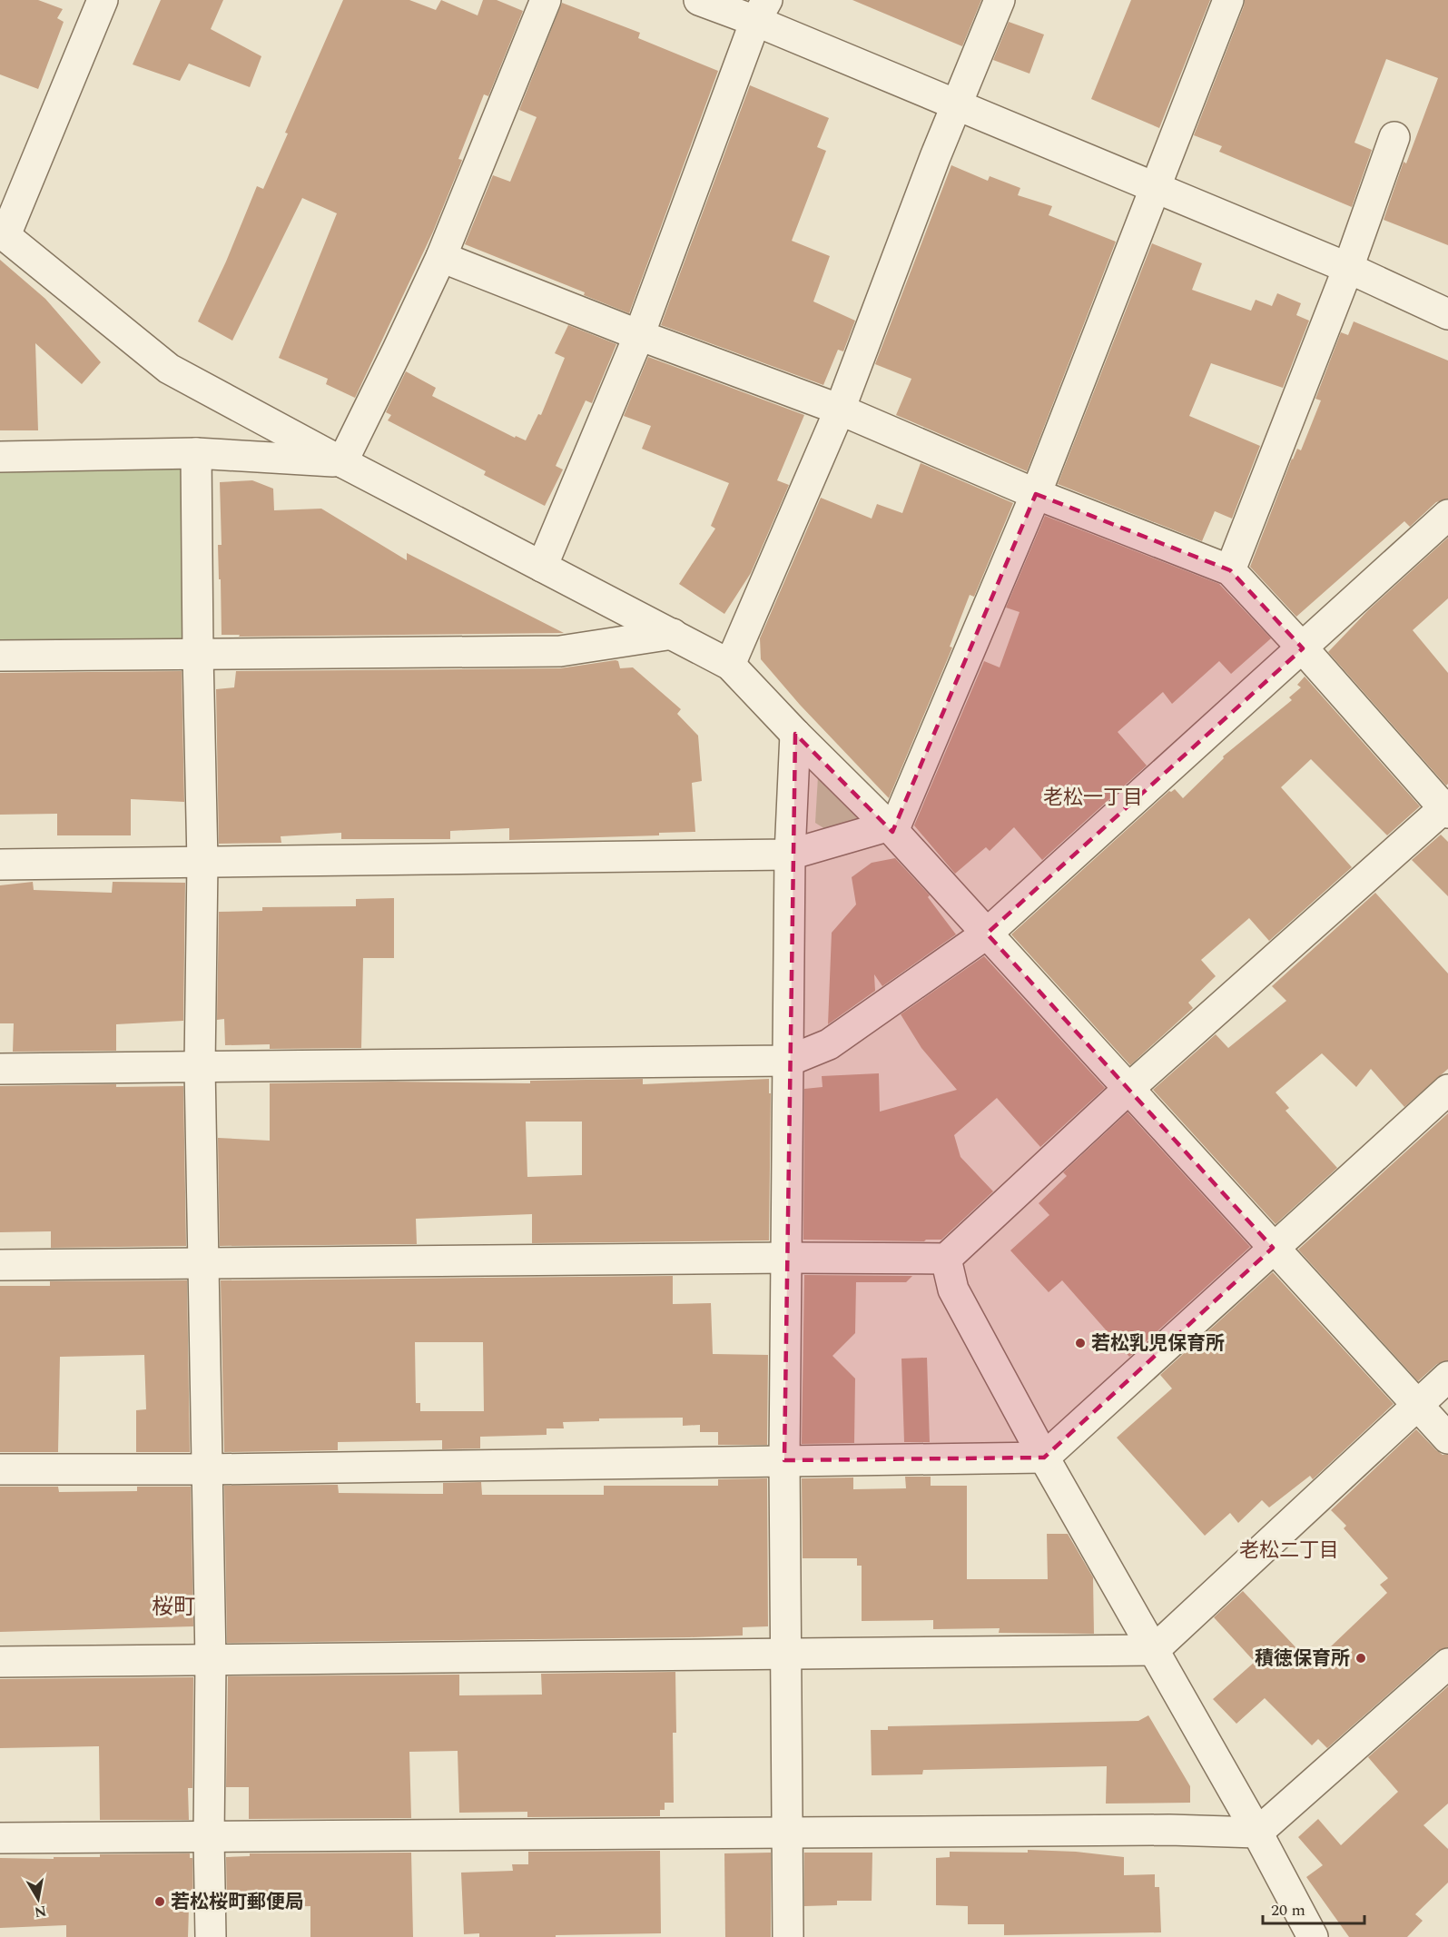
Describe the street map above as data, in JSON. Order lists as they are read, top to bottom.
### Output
{
  "districts": ["老松一丁目", "老松二丁目", "桜町"],
  "places": ["若松乳児保育所", "積徳保育所", "若松桜町郵便局"],
  "scale_bar": "20 m",
  "north": "bottom"
}
